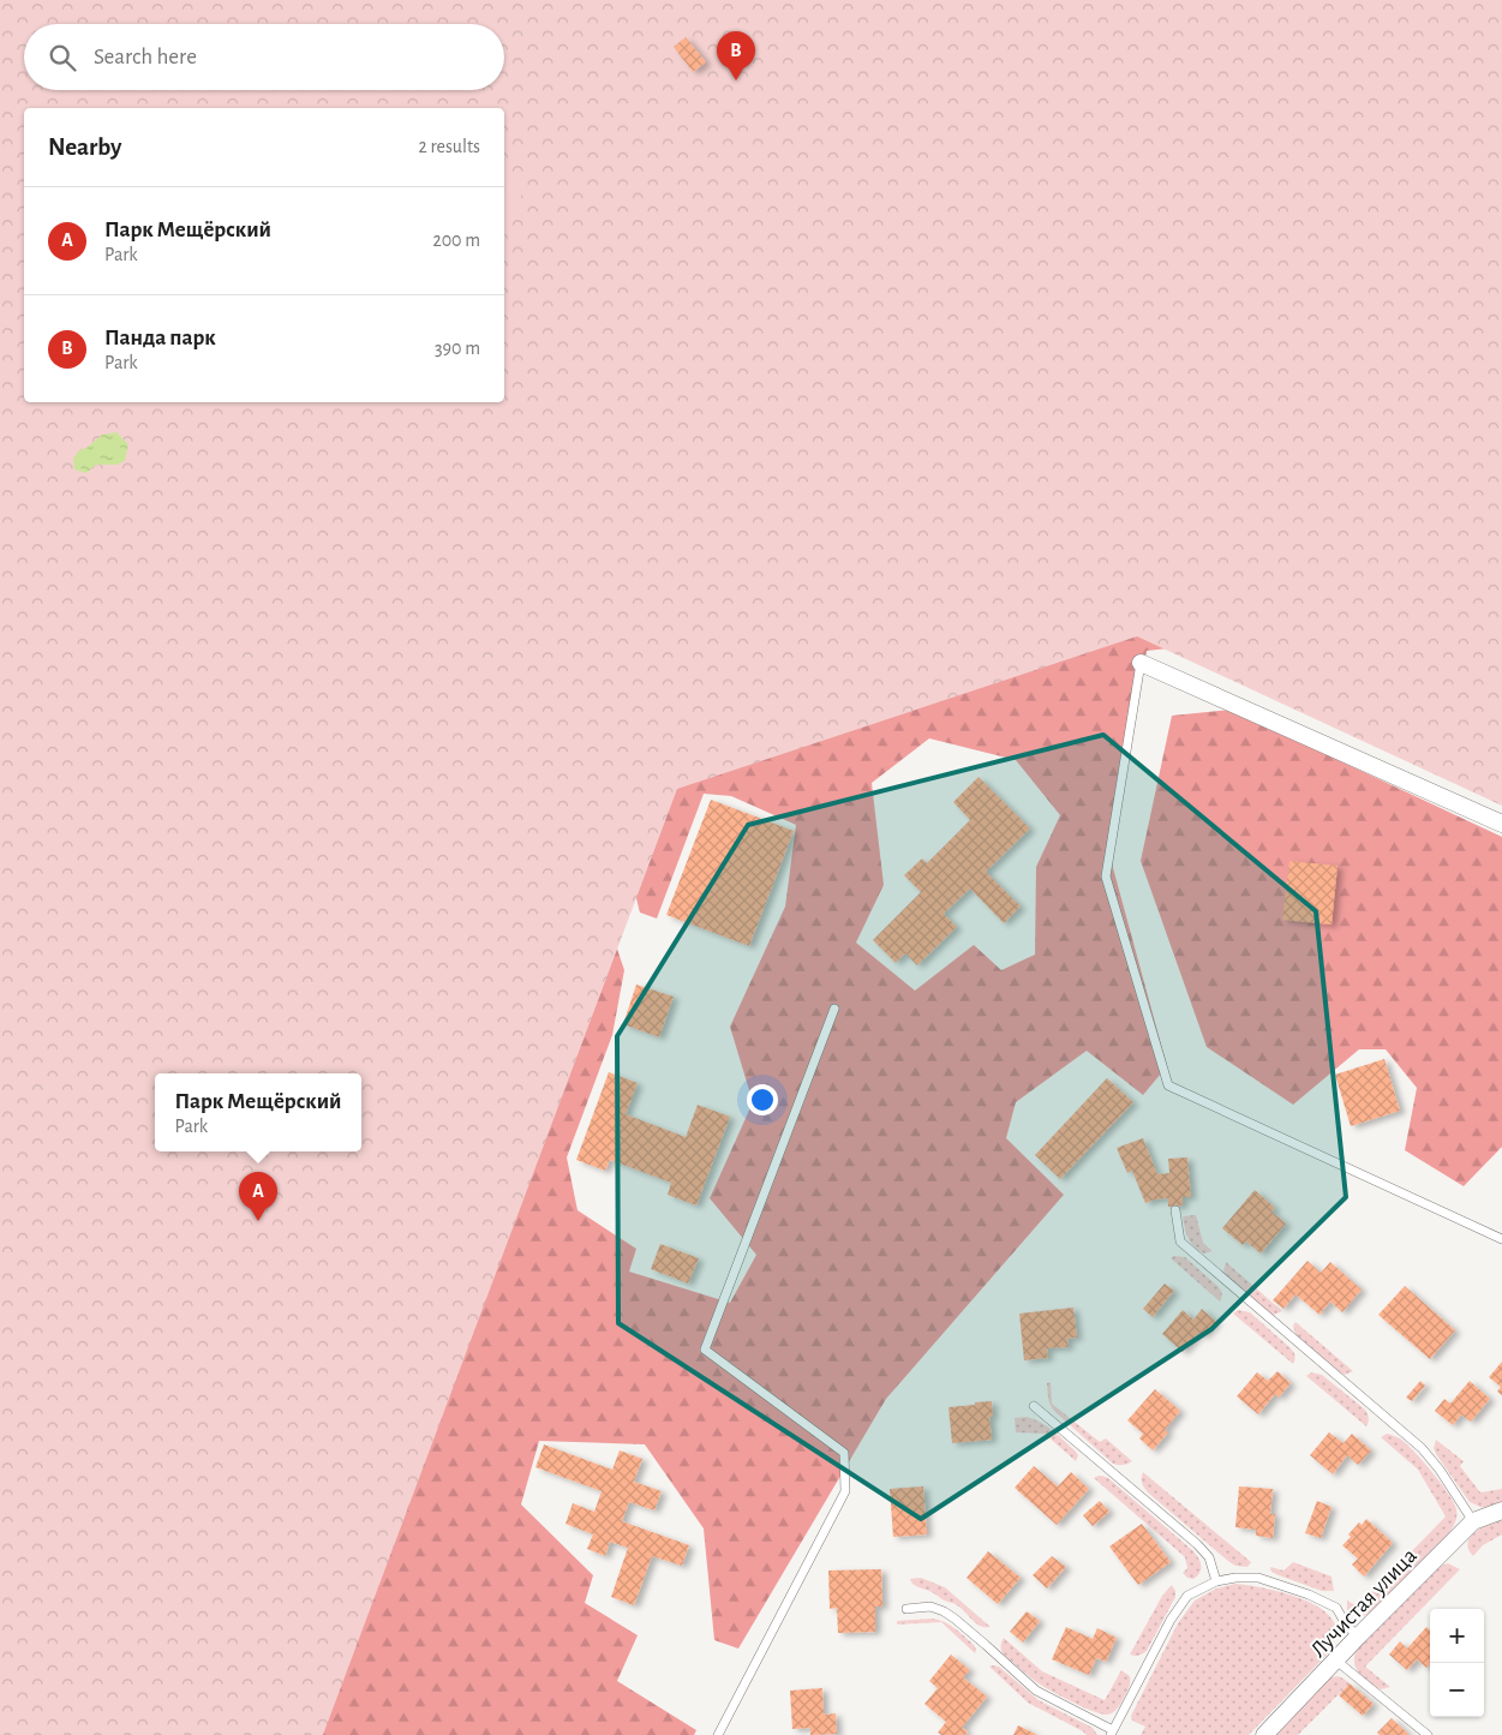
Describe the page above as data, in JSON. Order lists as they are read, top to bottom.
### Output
{
  "streets": {
    "street": ["Лучистая улица"]
  },
  "page": {
    "search": "Search here",
    "pins": ["B", "A"],
    "heading": ["Nearby", "2 results"],
    "list": [
      {
        "mark": "A",
        "name": "Парк Мещёрский",
        "note": "Park",
        "value": "200 m"
      },
      {
        "mark": "B",
        "name": "Панда парк",
        "note": "Park",
        "value": "390 m"
      }
    ],
    "popup": ["Парк Мещёрский", "Park"],
    "map_buttons": ["+", "−"]
  }
}
